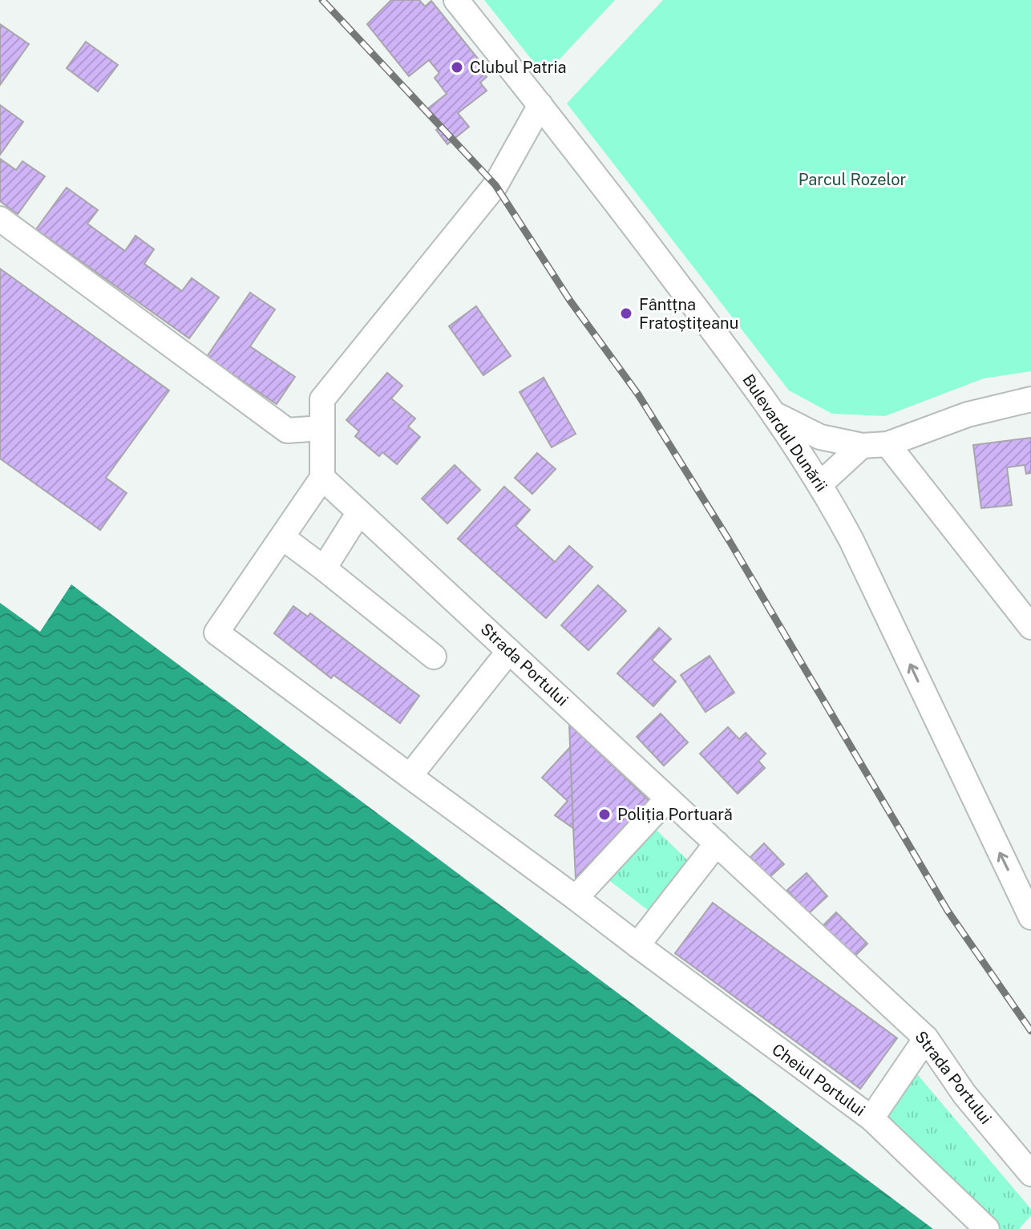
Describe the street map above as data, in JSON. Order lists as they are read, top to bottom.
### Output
{
  "streets": {
    "street": ["Bulevardul Dunării", "Strada Portului", "Cheiul Portului"]
  },
  "parks": ["Parcul Rozelor"],
  "places": ["Clubul Patria", "Fântțna Fratoștițeanu", "Poliția Portuară"]
}
